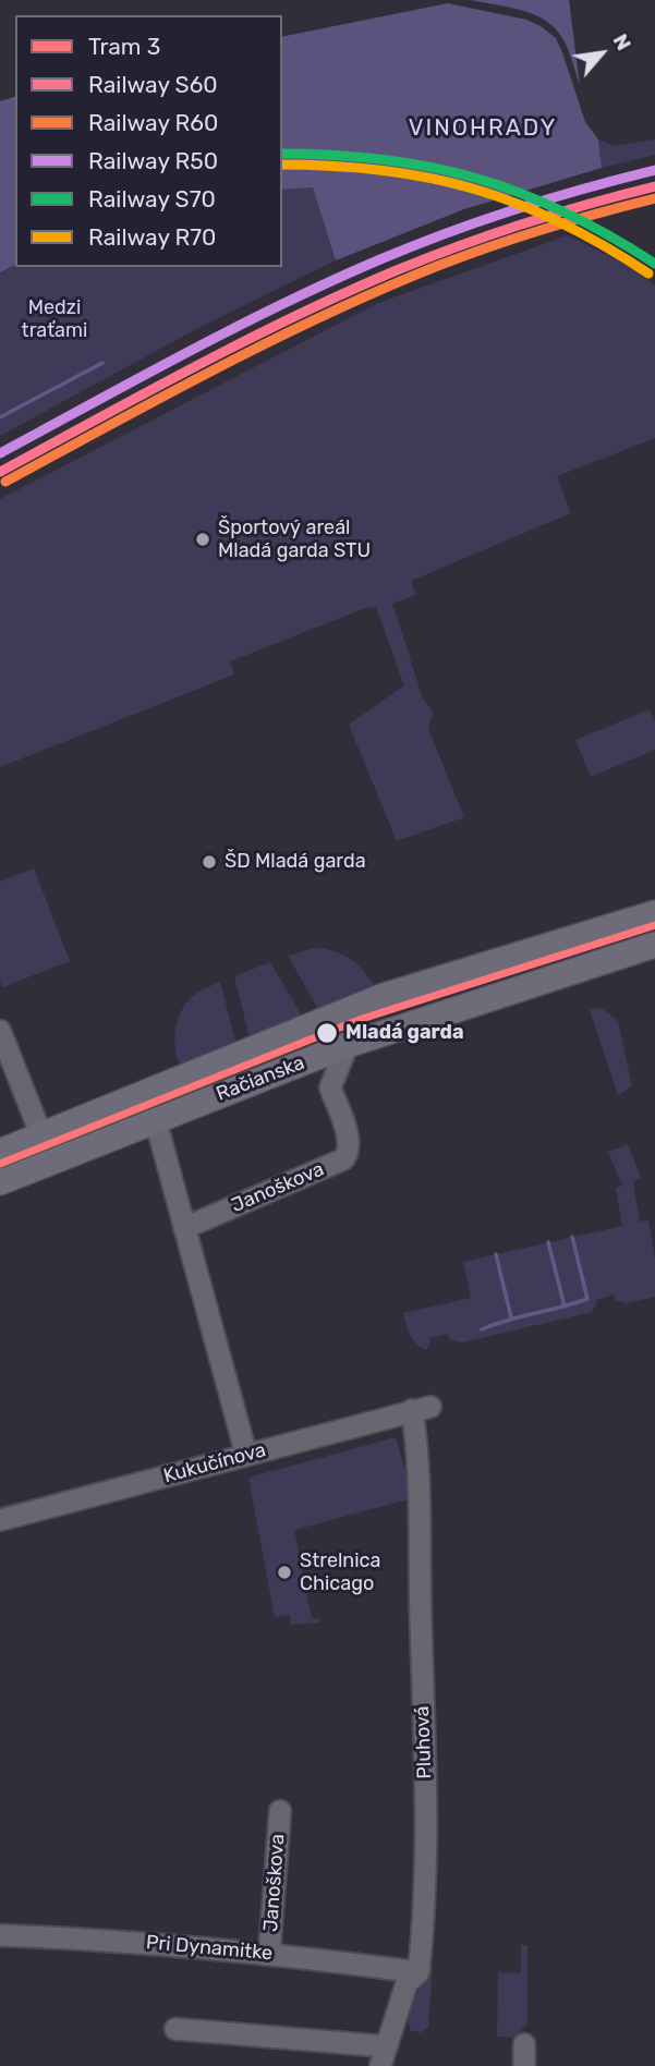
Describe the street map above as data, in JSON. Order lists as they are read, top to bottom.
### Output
{
  "streets": {
    "main road": ["Račianska"],
    "street": [
      "Janoškova",
      "Kukučínova",
      "Pluhová",
      "Pri Dynamitke"
    ]
  },
  "crossings": [
    ["Račianska", "Janoškova"],
    ["Janoškova", "Pri Dynamitke"],
    ["Kukučínova", "Pluhová"],
    ["Pluhová", "Pri Dynamitke"]
  ],
  "districts": ["VINOHRADY"],
  "parks": ["Medzi traťami"],
  "places": [
    "Športový areál Mladá garda STU",
    "ŠD Mladá garda",
    "Mladá garda",
    "Strelnica Chicago"
  ],
  "lines": [
    "rail line S70",
    "rail line R70",
    "rail line R50",
    "rail line S60",
    "rail line R60",
    "tram line 3"
  ],
  "legend": [
    "Tram 3",
    "Railway S60",
    "Railway R60",
    "Railway R50",
    "Railway S70",
    "Railway R70"
  ],
  "north": "top right"
}
